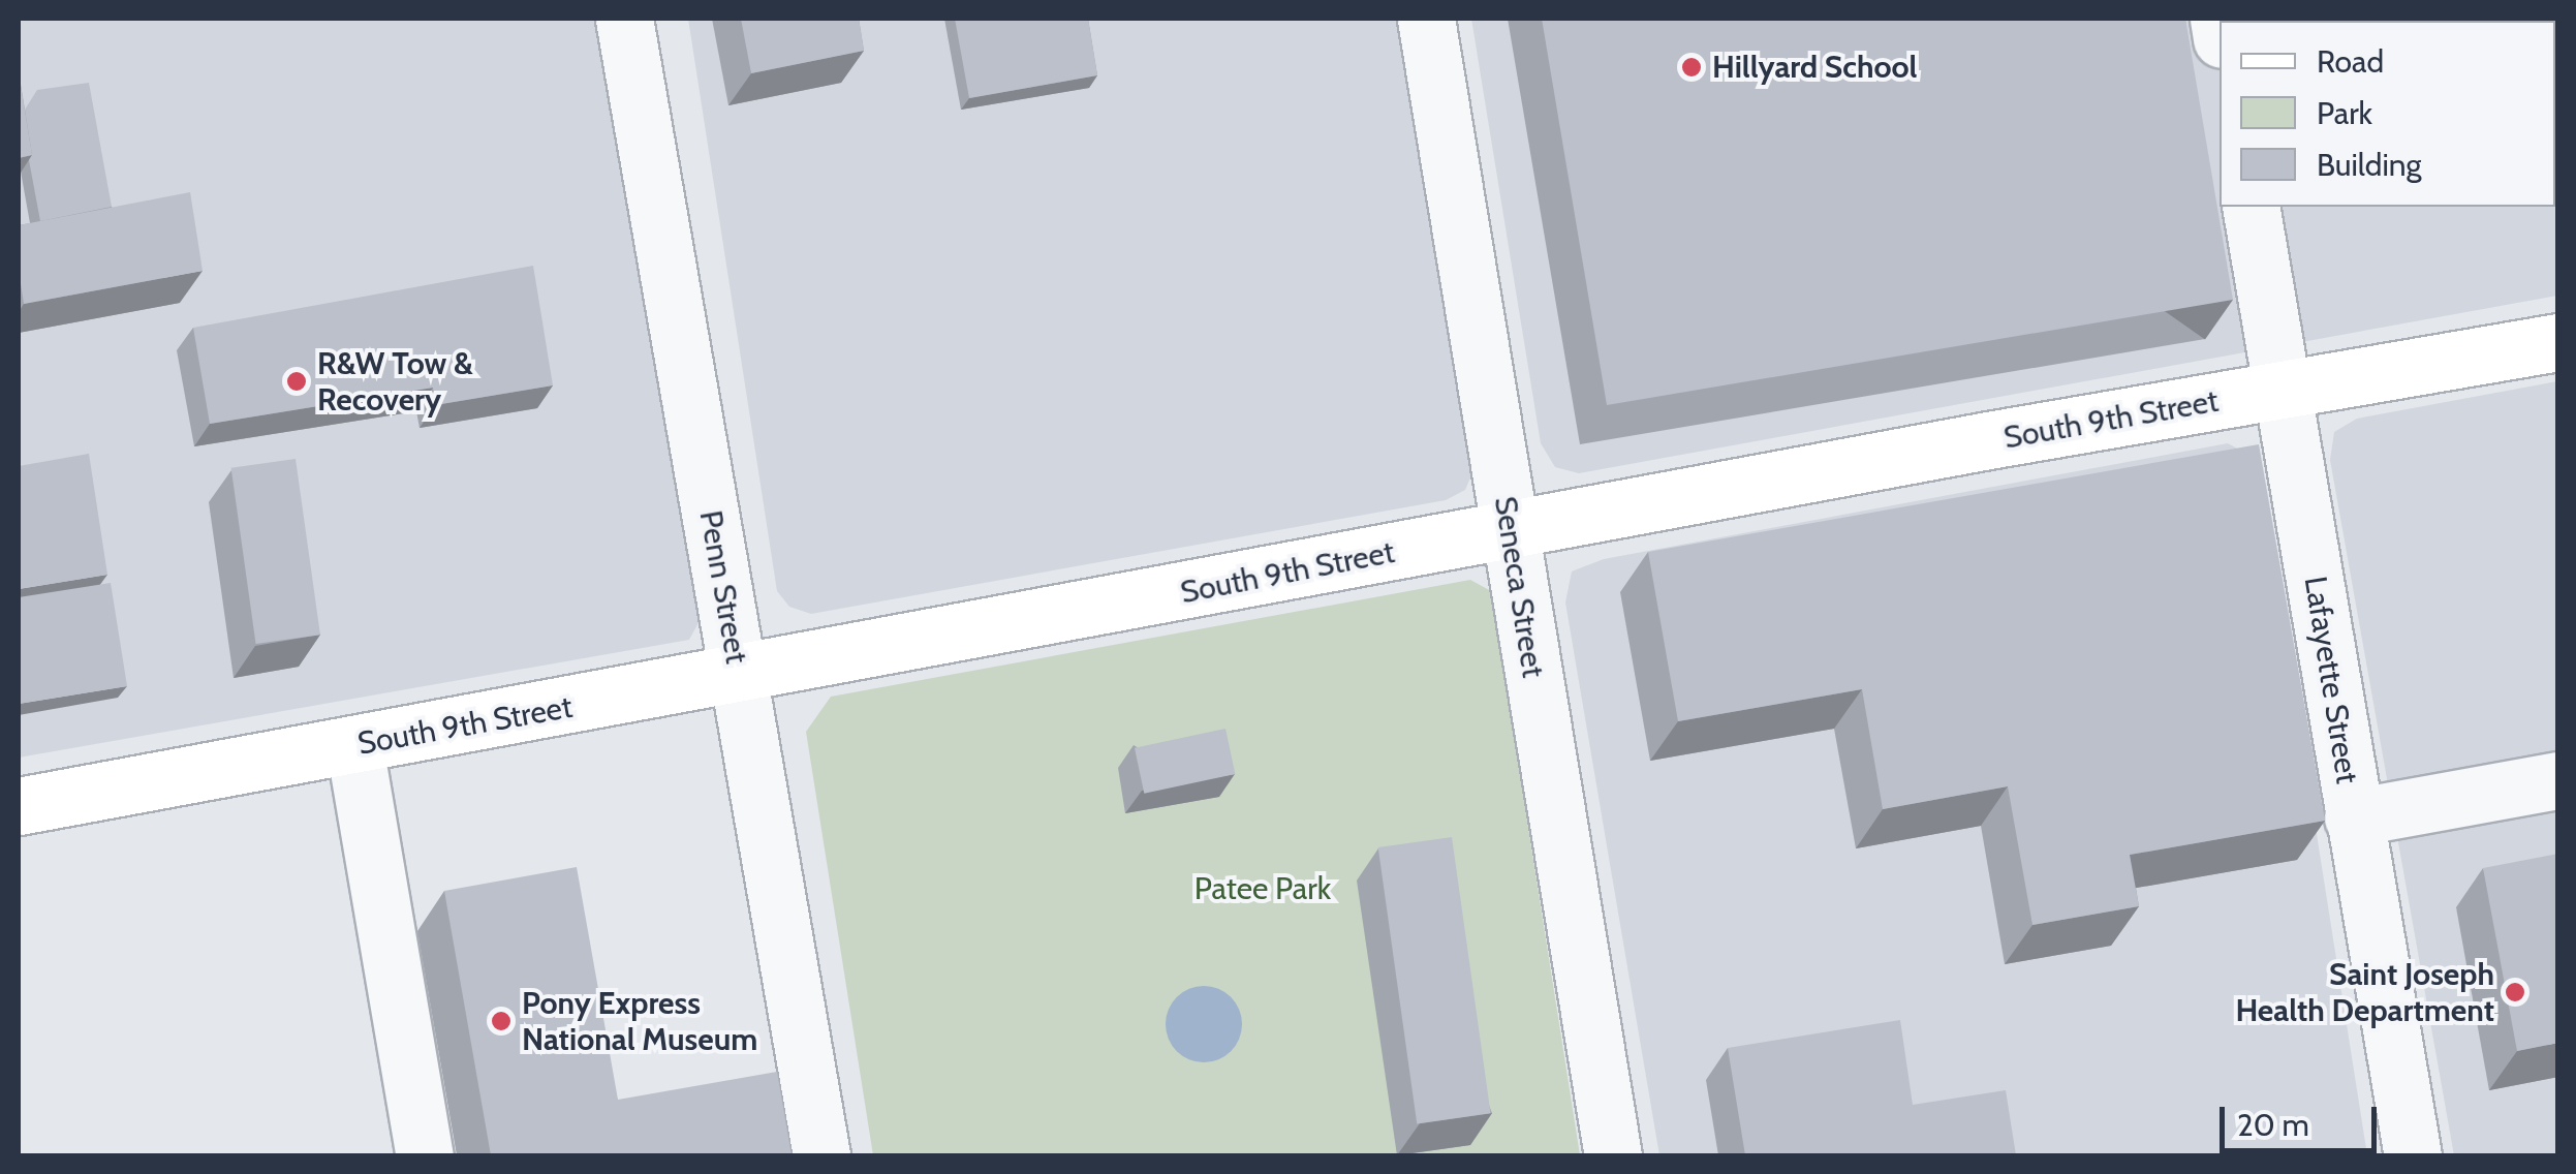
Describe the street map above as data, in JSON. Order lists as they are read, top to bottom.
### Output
{
  "streets": {
    "main road": ["South 9th Street"],
    "street": ["Penn Street", "Seneca Street", "Lafayette Street"]
  },
  "crossings": [
    ["South 9th Street", "Penn Street"],
    ["South 9th Street", "Seneca Street"],
    ["South 9th Street", "Lafayette Street"]
  ],
  "parks": ["Patee Park"],
  "places": [
    "Hillyard School",
    "R&W Tow & Recovery",
    "Saint Joseph Health Department",
    "Pony Express National Museum"
  ],
  "legend": ["Road", "Park", "Building"],
  "scale_bar": "20 m"
}
